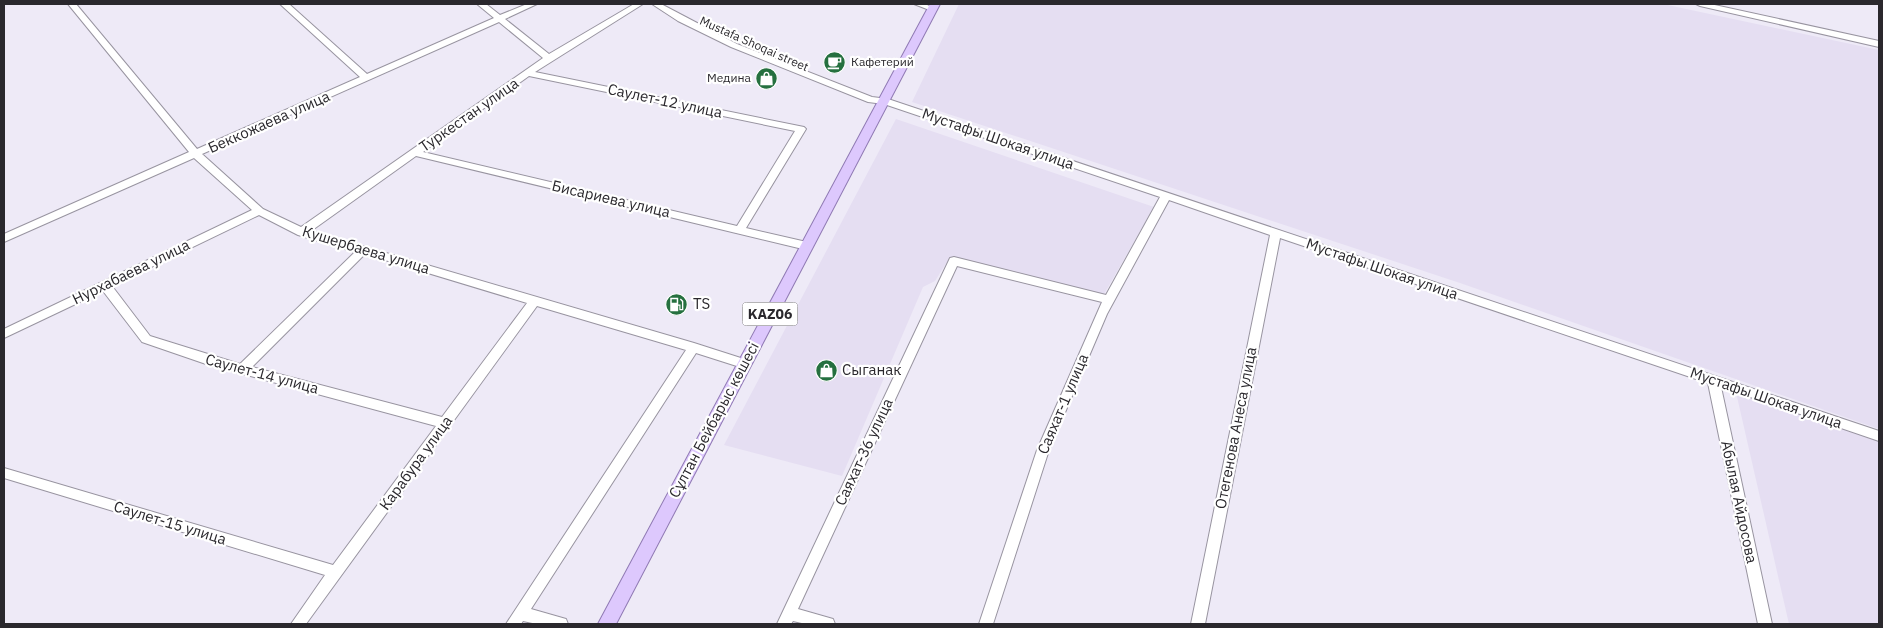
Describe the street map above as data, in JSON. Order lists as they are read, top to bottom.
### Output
{
  "streets": {
    "main road": ["KAZ06", "Сұлтан Бейбарыс көшесі"],
    "street": [
      "Mustafa Shoqai street",
      "Саулет-12 улица",
      "Туркестан улица",
      "Беккожаева улица",
      "Мустафы Шокая улица",
      "Бисариева улица",
      "Кушербаева улица",
      "Нурхабаева улица",
      "Саулет-14 улица",
      "Саяхат-1 улица",
      "Отегенова Анеса улица",
      "Саяхат-36 улица",
      "Карабура улица",
      "Абылая Айдосова",
      "Саулет-15 улица"
    ]
  },
  "crossings": [
    ["Mustafa Shoqai street", "Мустафы Шокая улица"],
    ["Mustafa Shoqai street", "Сұлтан Бейбарыс көшесі"],
    ["Саулет-12 улица", "Туркестан улица"],
    ["Саулет-12 улица", "Бисариева улица"],
    ["Туркестан улица", "Бисариева улица"],
    ["Туркестан улица", "Кушербаева улица"],
    ["Беккожаева улица", "Кушербаева улица"],
    ["Мустафы Шокая улица", "Саяхат-1 улица"],
    ["Мустафы Шокая улица", "Сұлтан Бейбарыс көшесі"],
    ["Мустафы Шокая улица", "Отегенова Анеса улица"],
    ["Мустафы Шокая улица", "Абылая Айдосова"],
    ["Бисариева улица", "Сұлтан Бейбарыс көшесі"],
    ["Кушербаева улица", "Нурхабаева улица"],
    ["Кушербаева улица", "Сұлтан Бейбарыс көшесі"],
    ["Кушербаева улица", "Карабура улица"],
    ["Нурхабаева улица", "Саулет-14 улица"],
    ["Саулет-14 улица", "Карабура улица"],
    ["Саяхат-1 улица", "Саяхат-36 улица"],
    ["Карабура улица", "Саулет-15 улица"]
  ],
  "places": {
    "cafe": ["Кафетерий"],
    "shop": ["Медина", "Сыганак"],
    "fuel station": ["TS"]
  }
}
